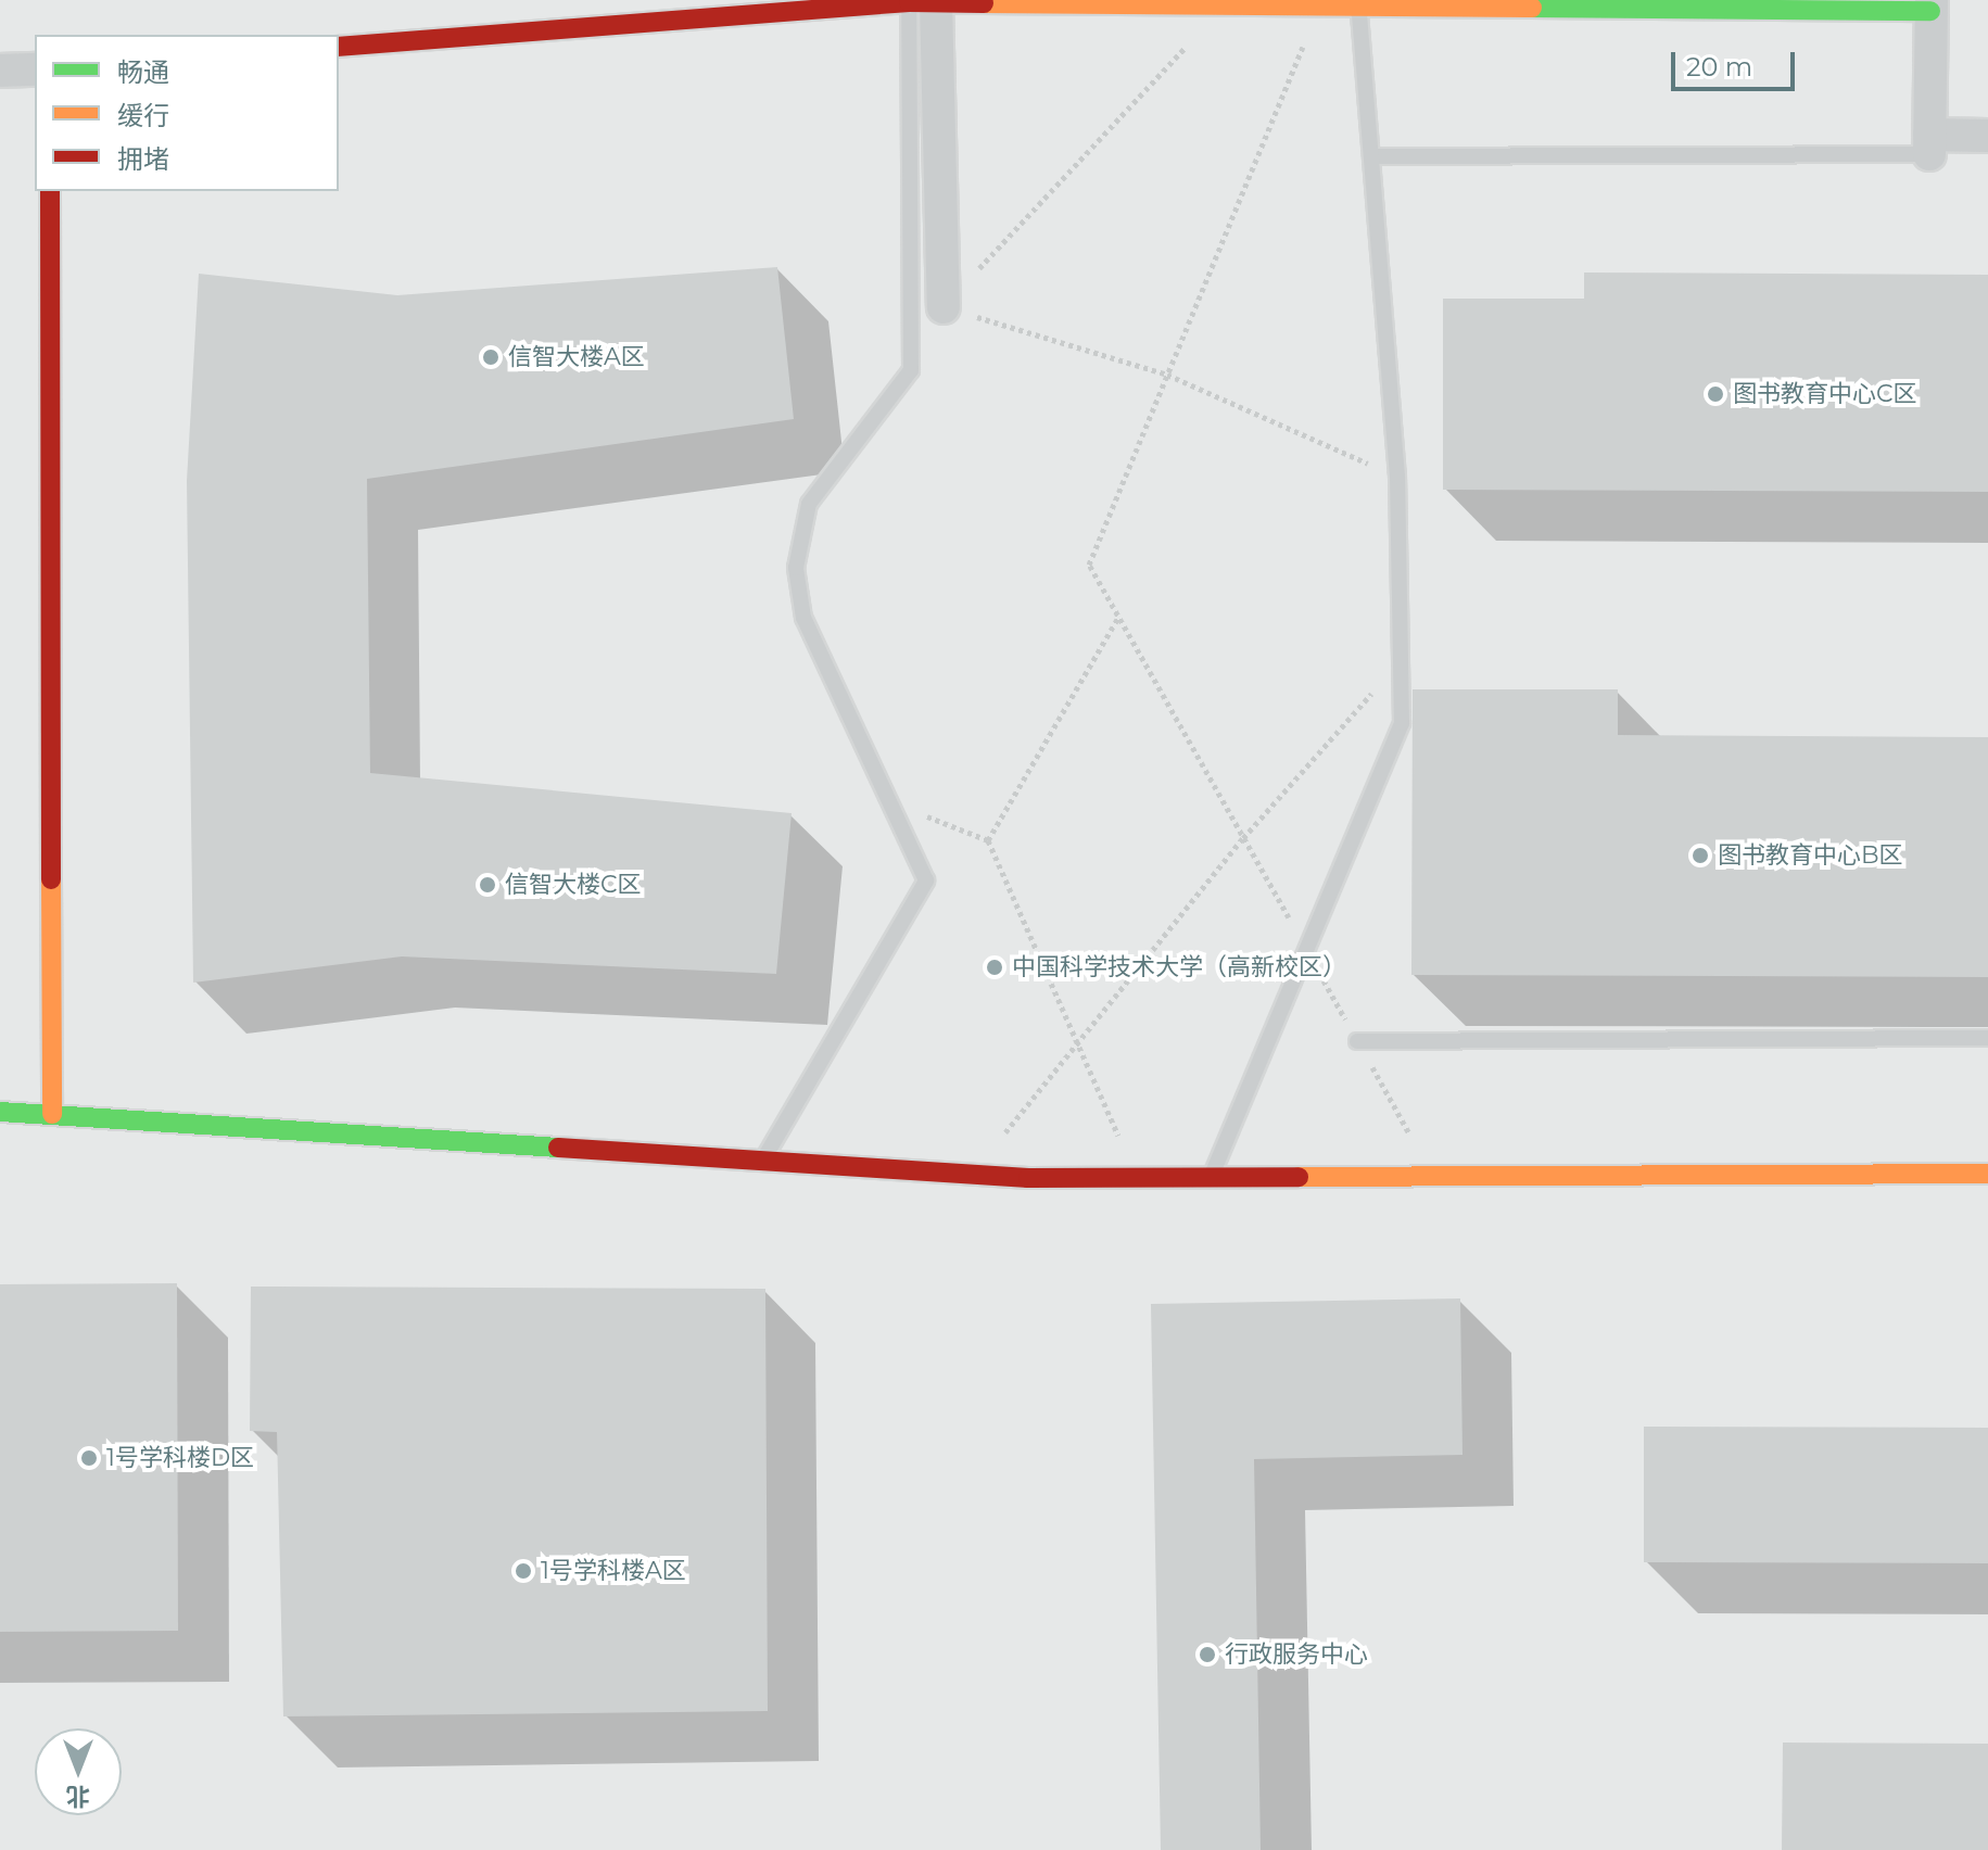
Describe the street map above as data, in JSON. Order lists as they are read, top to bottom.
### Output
{
  "places": [
    "信智大楼A区",
    "图书教育中心C区",
    "图书教育中心B区",
    "信智大楼C区",
    "中国科学技术大学（高新校区）",
    "1号学科楼D区",
    "1号学科楼A区",
    "行政服务中心"
  ],
  "legend": ["畅通", "缓行", "拥堵"],
  "scale_bar": "20 m",
  "north": "bottom"
}
